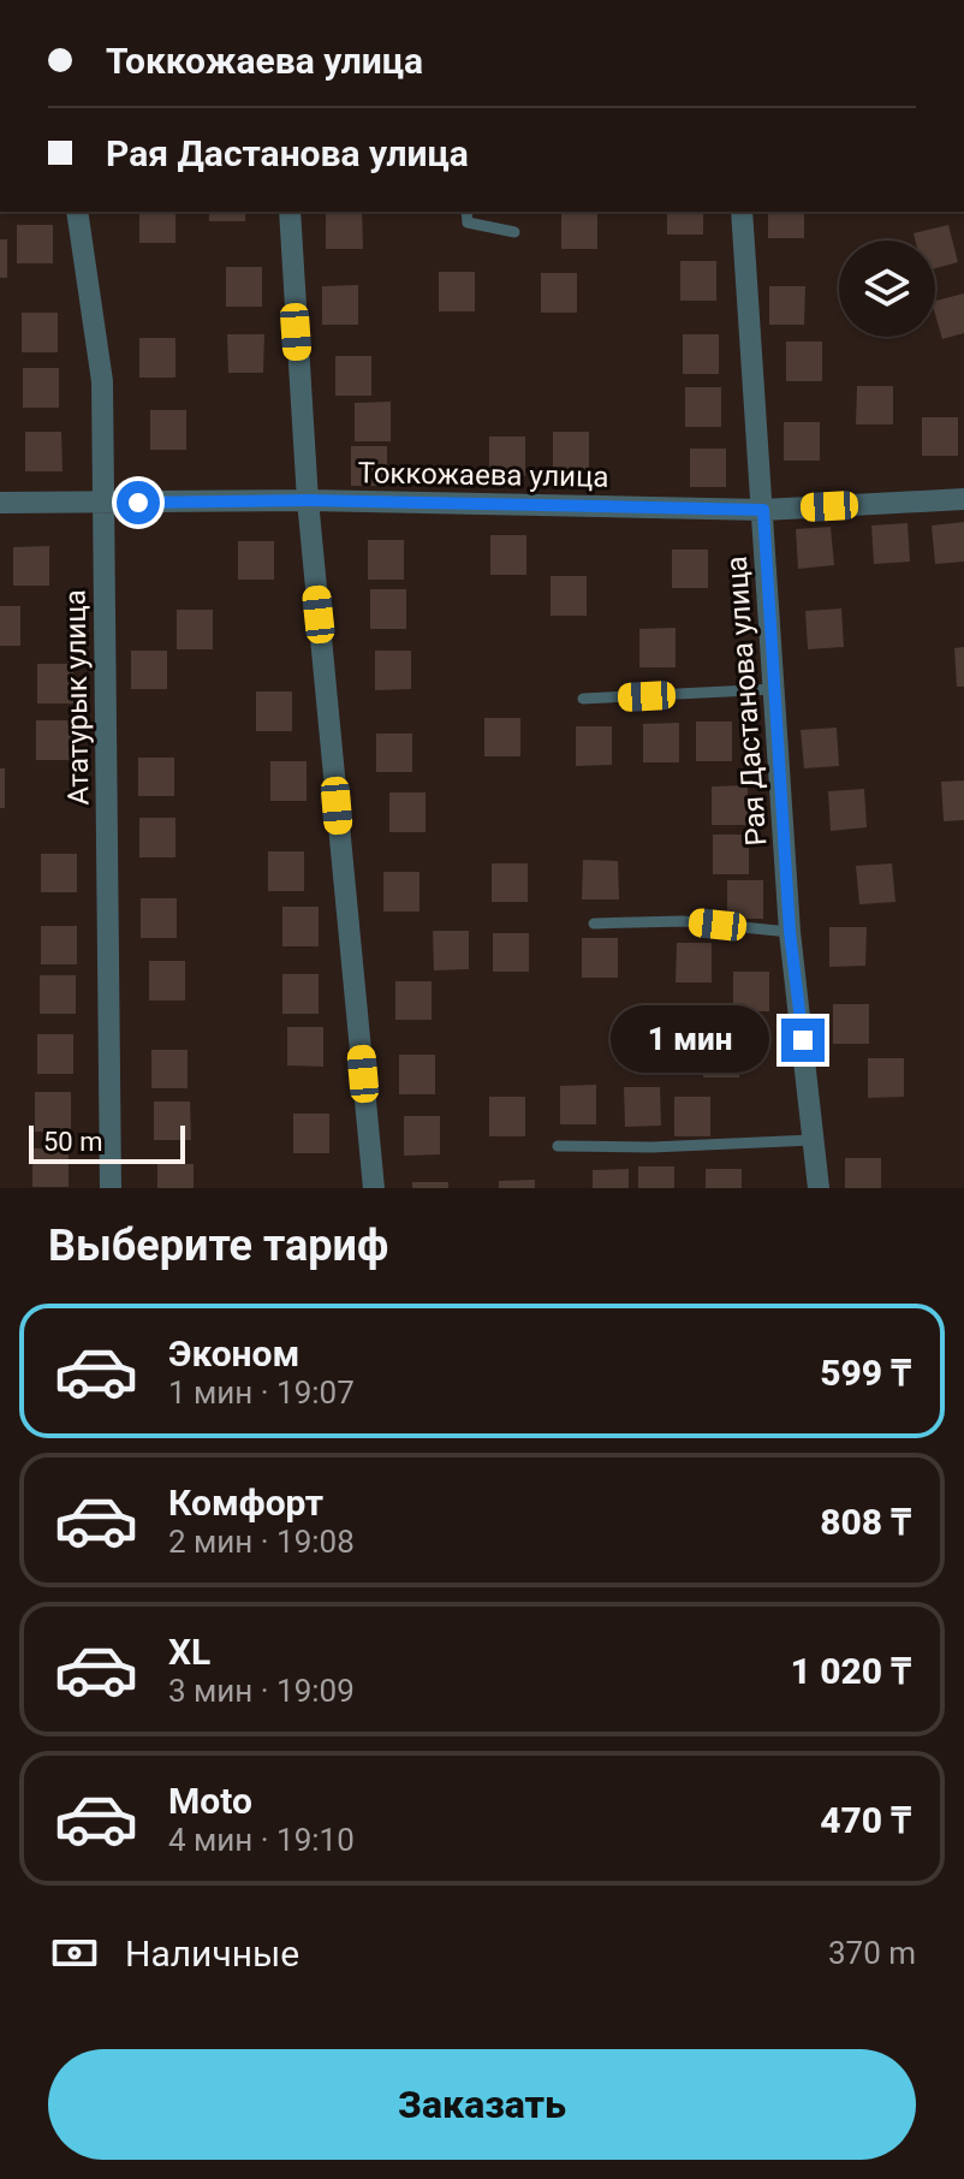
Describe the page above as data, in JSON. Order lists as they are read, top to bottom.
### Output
{
  "streets": {
    "street": ["Токкожаева улица", "Ататурык улица", "Рая Дастанова улица"]
  },
  "crossings": [
    ["Токкожаева улица", "Ататурык улица"],
    ["Токкожаева улица", "Рая Дастанова улица"]
  ],
  "scale_bar": "50 m",
  "page": {
    "banner": ["Токкожаева улица", "Рая Дастанова улица"],
    "bubble": "1 мин",
    "scale": "50 m",
    "heading": "Выберите тариф",
    "list": [
      {
        "name": "Эконом",
        "note": "1 мин · 19:07",
        "value": "599 ₸"
      },
      {
        "name": "Комфорт",
        "note": "2 мин · 19:08",
        "value": "808 ₸"
      },
      {
        "name": "XL",
        "note": "3 мин · 19:09",
        "value": "1 020 ₸"
      },
      {
        "name": "Moto",
        "note": "4 мин · 19:10",
        "value": "470 ₸"
      }
    ],
    "pay": ["Наличные", "370 m"],
    "buttons": "Заказать"
  }
}
